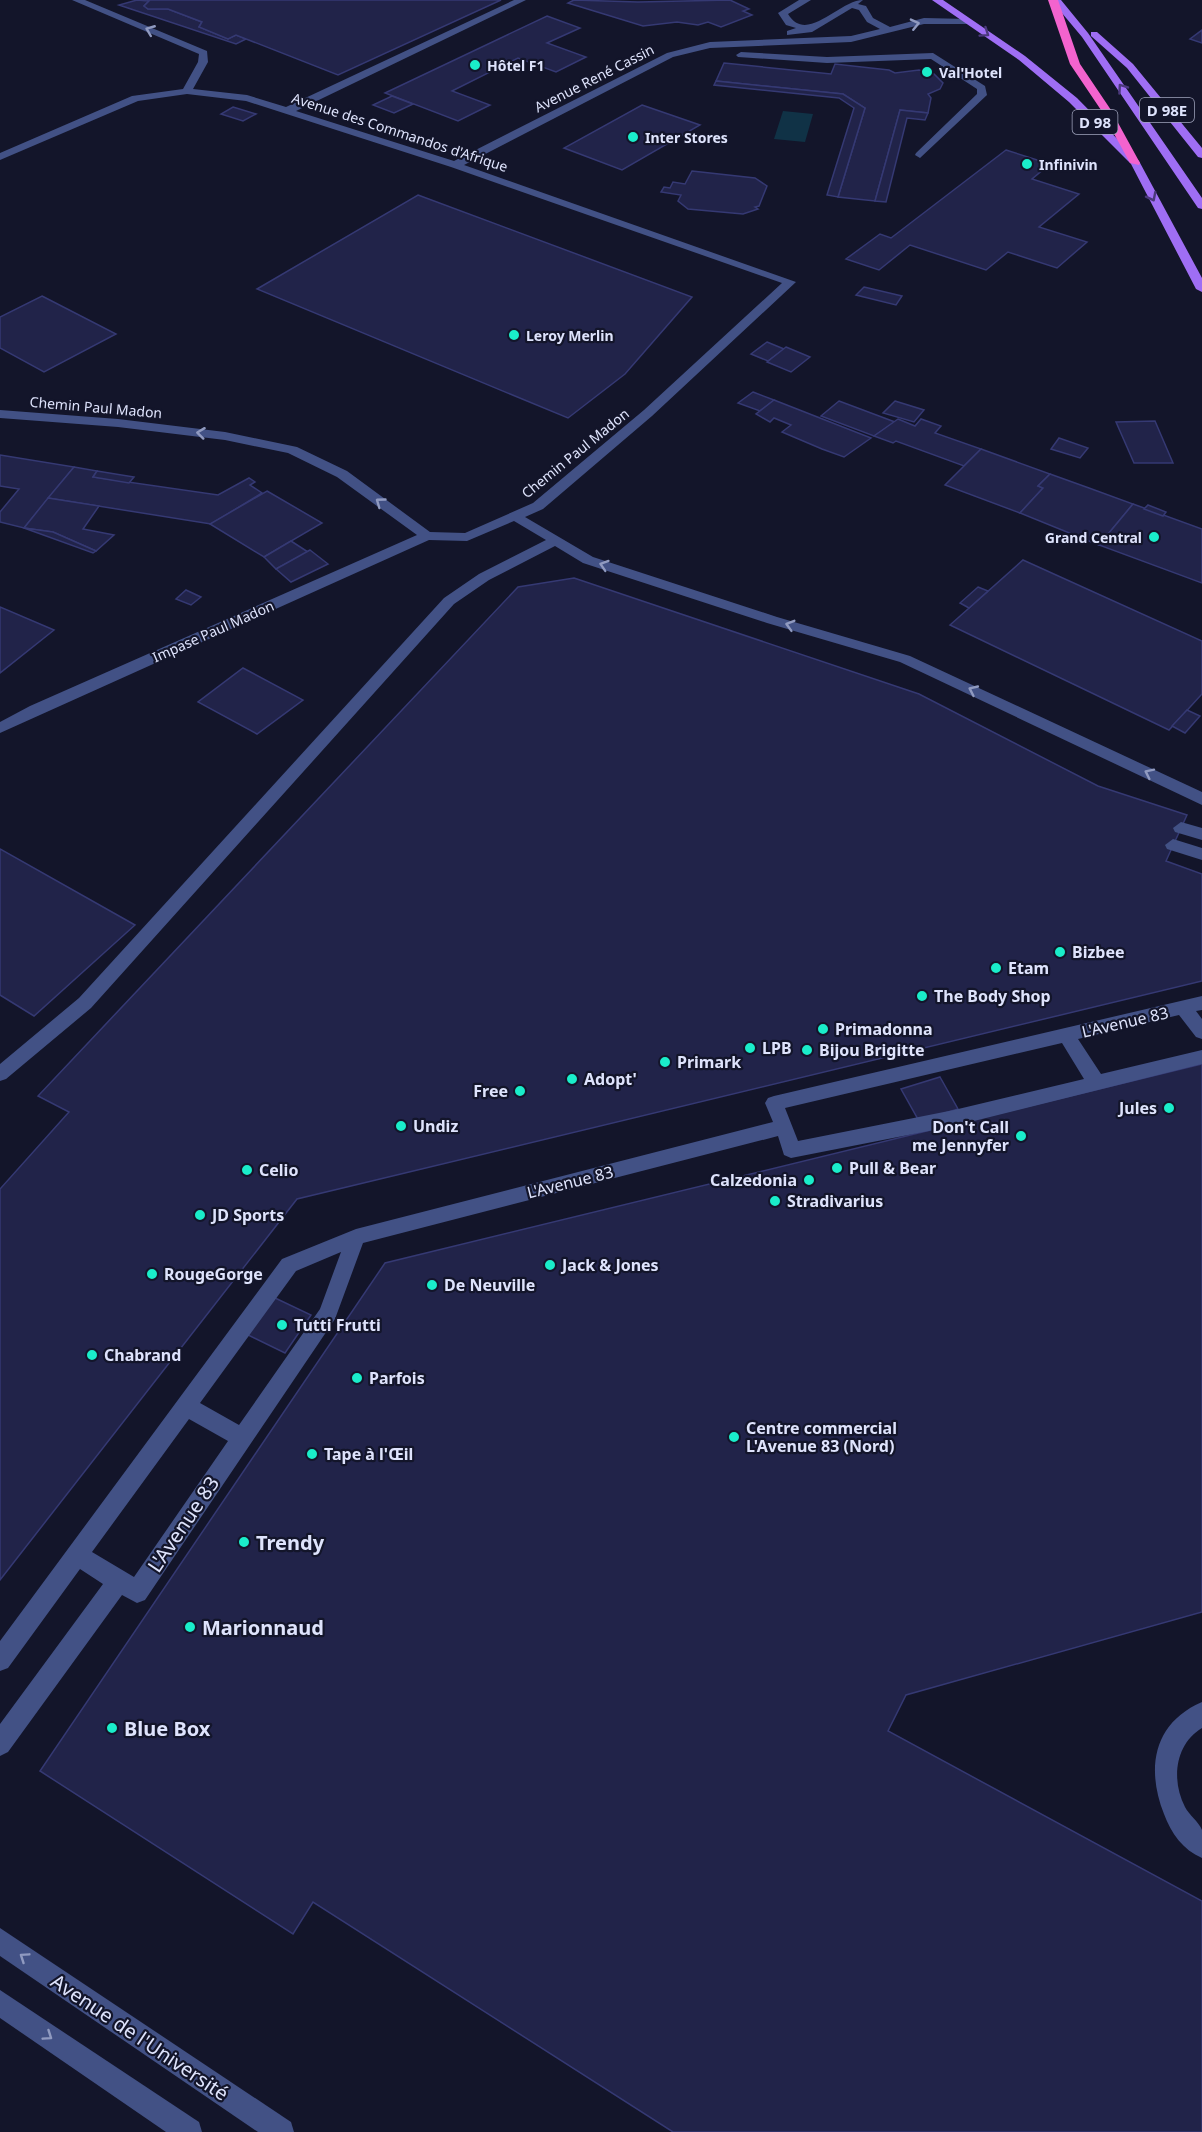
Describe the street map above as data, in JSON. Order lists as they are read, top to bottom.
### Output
{
  "streets": {
    "main road": ["D 98E", "D 98"],
    "street": [
      "Avenue René Cassin",
      "Avenue des Commandos d'Afrique",
      "Chemin Paul Madon",
      "Impase Paul Madon",
      "L'Avenue 83",
      "Avenue de l'Université"
    ]
  },
  "crossings": [
    ["Avenue René Cassin", "D 98"],
    ["Avenue René Cassin", "Avenue des Commandos d'Afrique"],
    ["Avenue des Commandos d'Afrique", "Chemin Paul Madon"],
    ["Chemin Paul Madon", "Impase Paul Madon"]
  ],
  "one_way": ["Chemin Paul Madon"],
  "places": [
    "Hôtel F1",
    "Val'Hotel",
    "Inter Stores",
    "Infinivin",
    "Leroy Merlin",
    "Grand Central",
    "Bizbee",
    "Etam",
    "The Body Shop",
    "Primadonna",
    "LPB",
    "Bijou Brigitte",
    "Primark",
    "Adopt'",
    "Free",
    "Jules",
    "Undiz",
    "Don't Call me Jennyfer",
    "Pull & Bear",
    "Celio",
    "Calzedonia",
    "Stradivarius",
    "JD Sports",
    "Jack & Jones",
    "RougeGorge",
    "De Neuville",
    "Tutti Frutti",
    "Chabrand",
    "Parfois",
    "Centre commercial L'Avenue 83 (Nord)",
    "Tape à l'Œil",
    "Trendy",
    "Marionnaud",
    "Blue Box"
  ]
}
